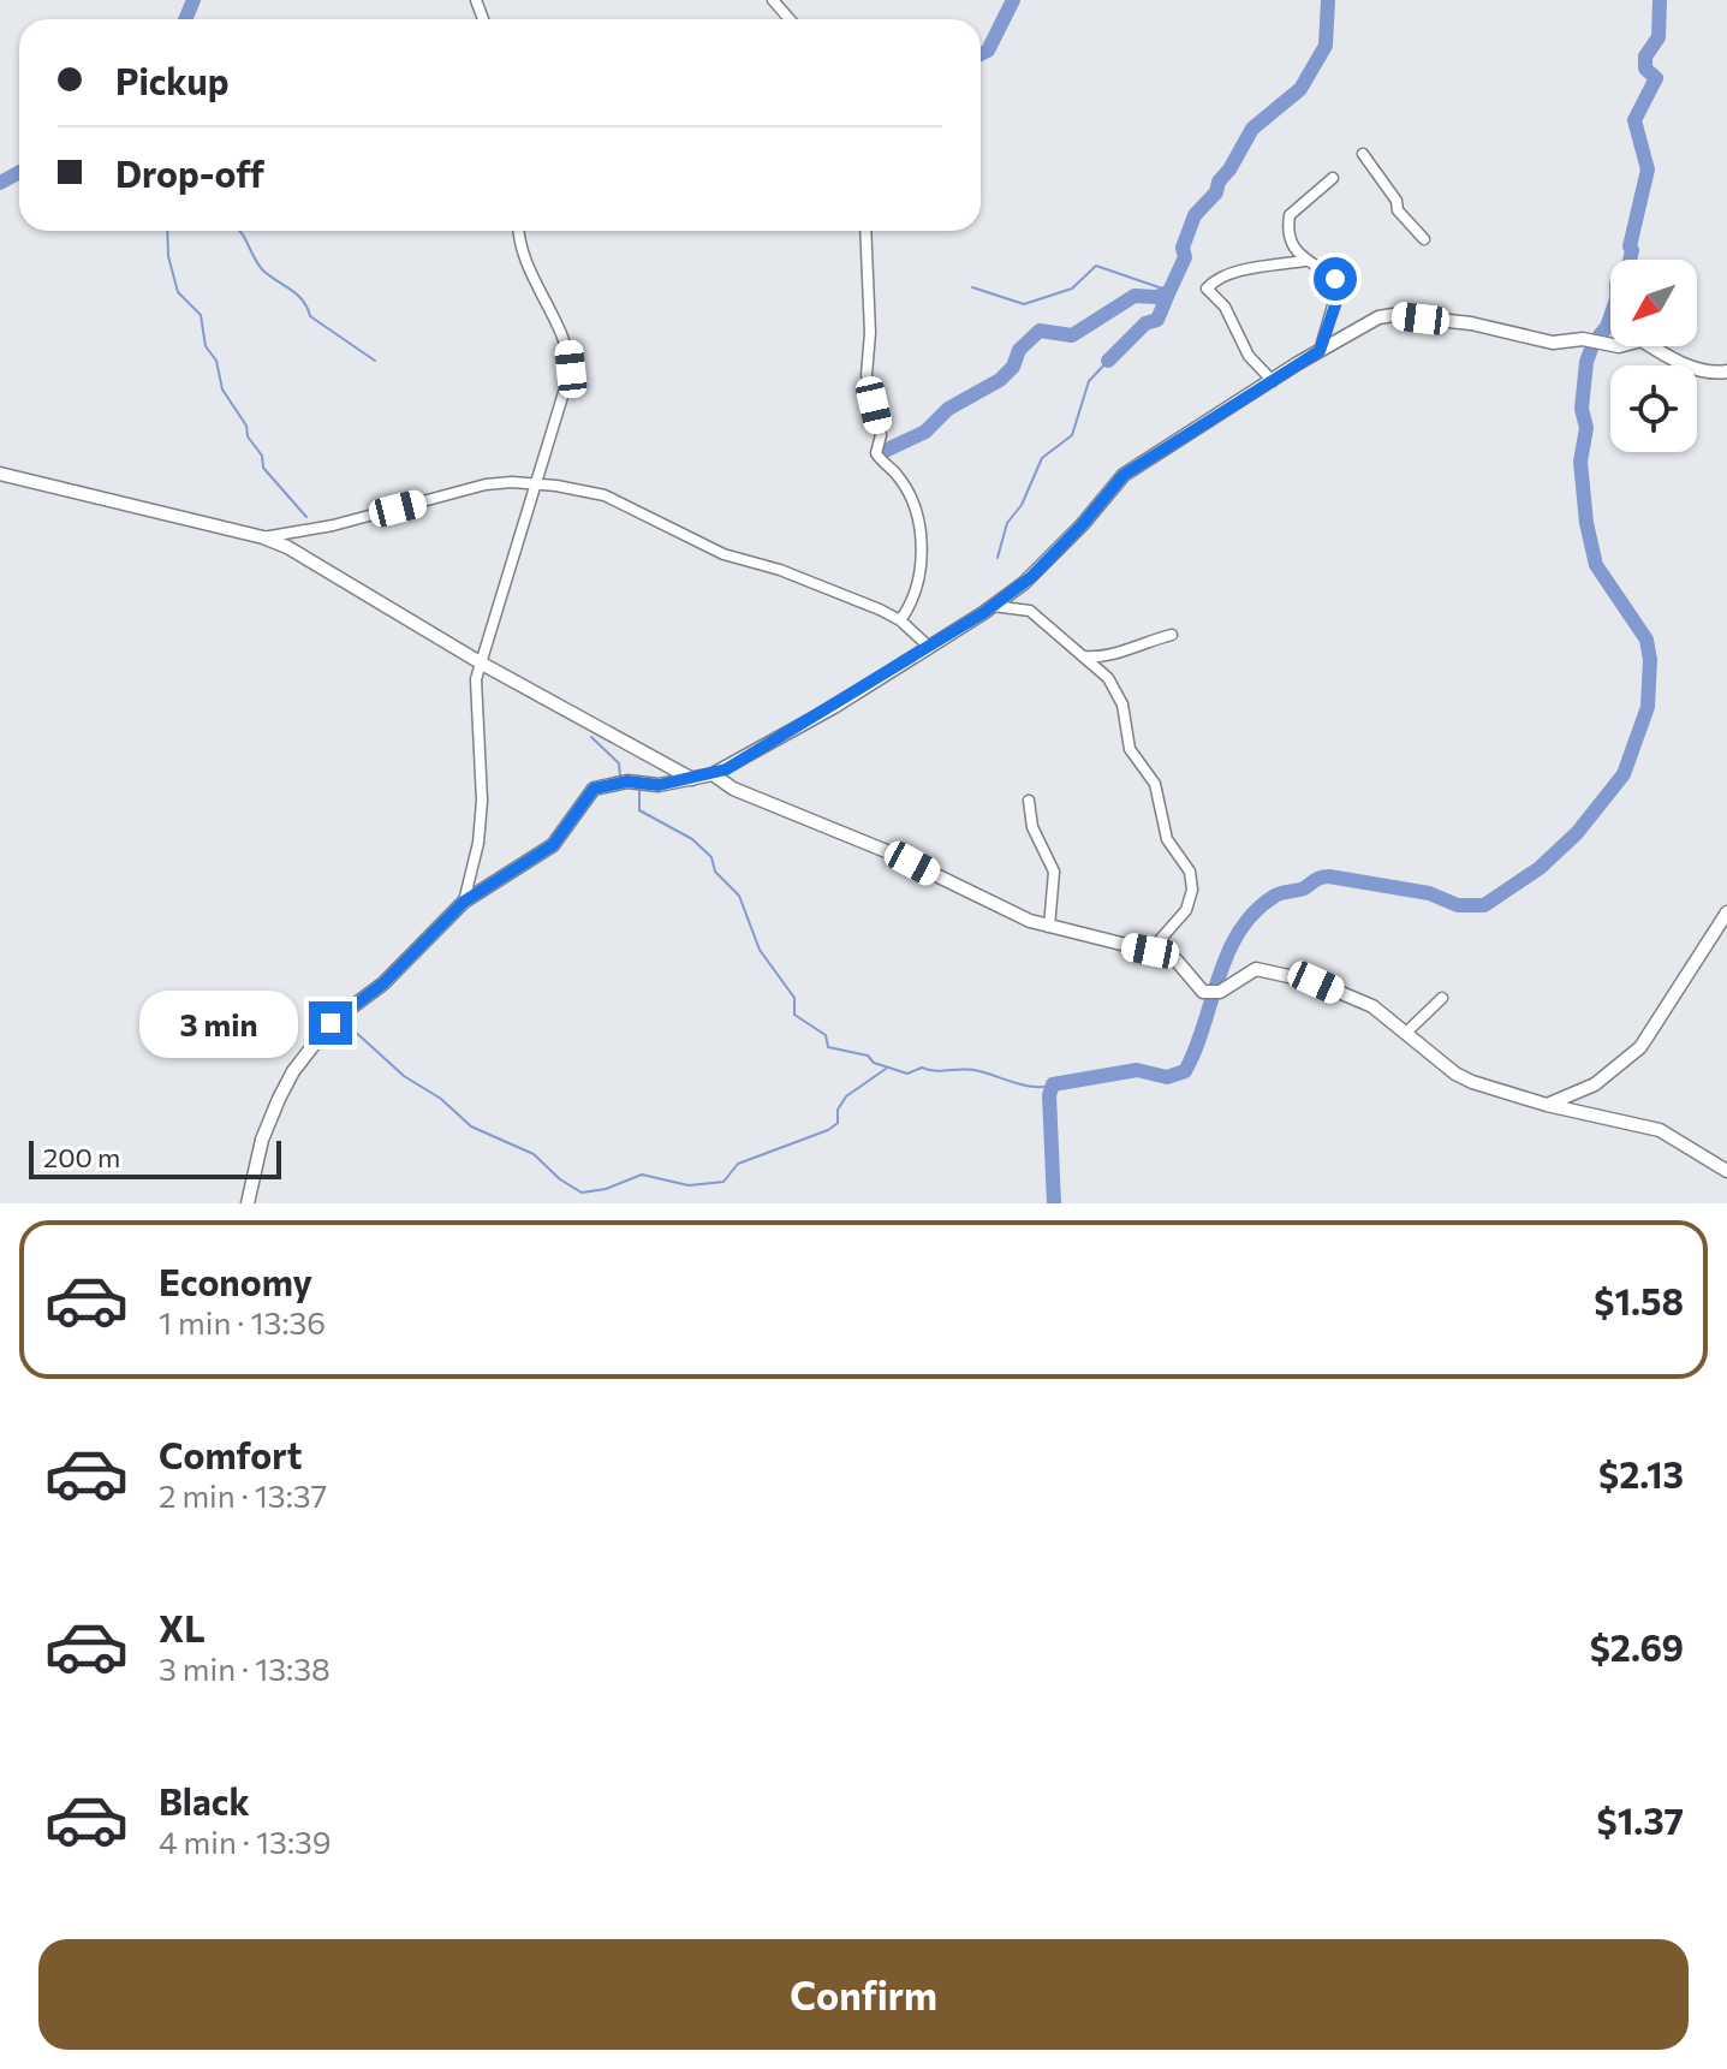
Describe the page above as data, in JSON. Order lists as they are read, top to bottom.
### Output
{
  "scale_bar": "200 m",
  "north": "bottom left",
  "page": {
    "banner": ["Pickup", "Drop-off"],
    "bubble": "3 min",
    "scale": "200 m",
    "list": [
      {
        "name": "Economy",
        "note": "1 min · 13:36",
        "value": "$1.58"
      },
      {
        "name": "Comfort",
        "note": "2 min · 13:37",
        "value": "$2.13"
      },
      {
        "name": "XL",
        "note": "3 min · 13:38",
        "value": "$2.69"
      },
      {
        "name": "Black",
        "note": "4 min · 13:39",
        "value": "$1.37"
      }
    ],
    "buttons": "Confirm"
  }
}
